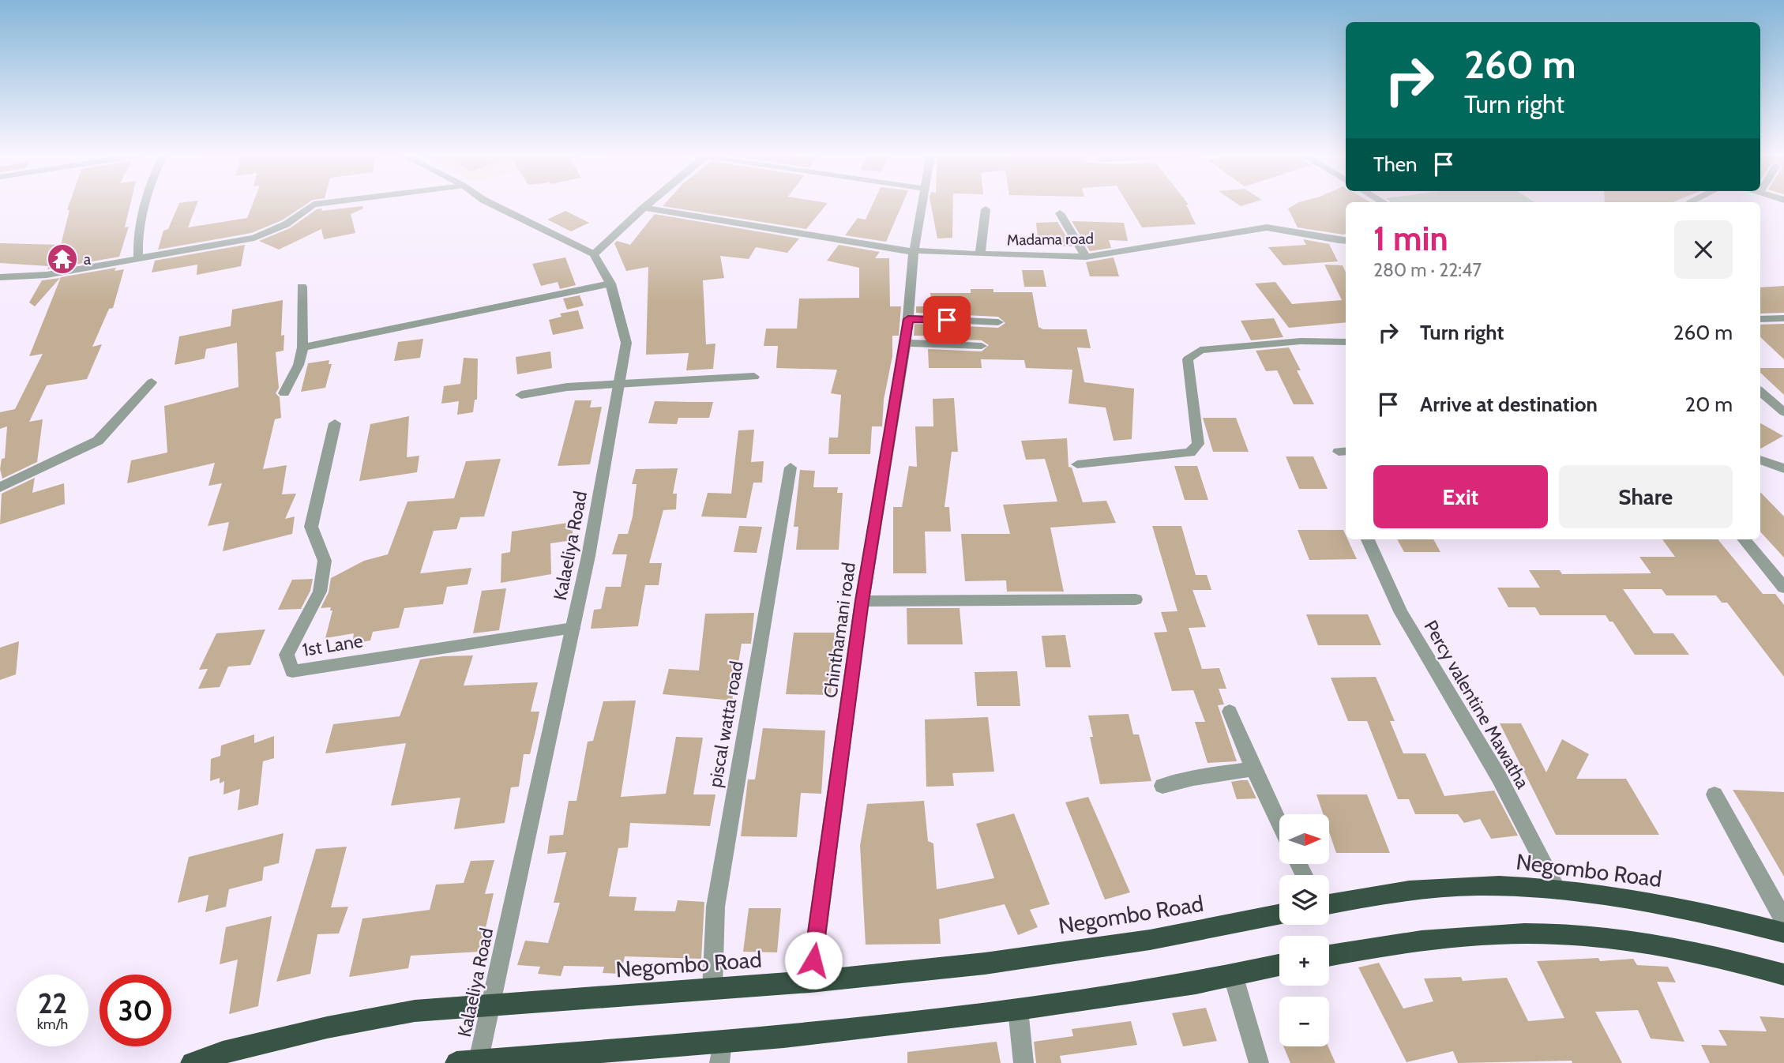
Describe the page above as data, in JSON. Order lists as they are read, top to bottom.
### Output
{
  "streets": {
    "highway": ["Negombo Road"],
    "street": [
      "Madama road",
      "Kalaeliya Road",
      "Chinthamani road",
      "1st Lane",
      "Percy valentine Mawatha",
      "piscal watta road"
    ]
  },
  "crossings": [
    ["Madama road", "Chinthamani road"],
    ["Kalaeliya Road", "1st Lane"],
    ["Kalaeliya Road", "Negombo Road"],
    ["Chinthamani road", "Negombo Road"],
    ["Percy valentine Mawatha", "Negombo Road"],
    ["piscal watta road", "Negombo Road"]
  ],
  "places": {
    "temple": ["a"]
  },
  "north": "right",
  "page": {
    "turn": ["260 m", "Turn right"],
    "then": "Then",
    "heading": ["1 min", "280 m · 22:47"],
    "list": [
      {
        "name": "Turn right",
        "value": "260 m"
      },
      {
        "name": "Arrive at destination",
        "value": "20 m"
      }
    ],
    "buttons": ["Exit", "Share"],
    "map_buttons": ["+", "−"],
    "speed": "22 km/h",
    "limit": "30"
  }
}
